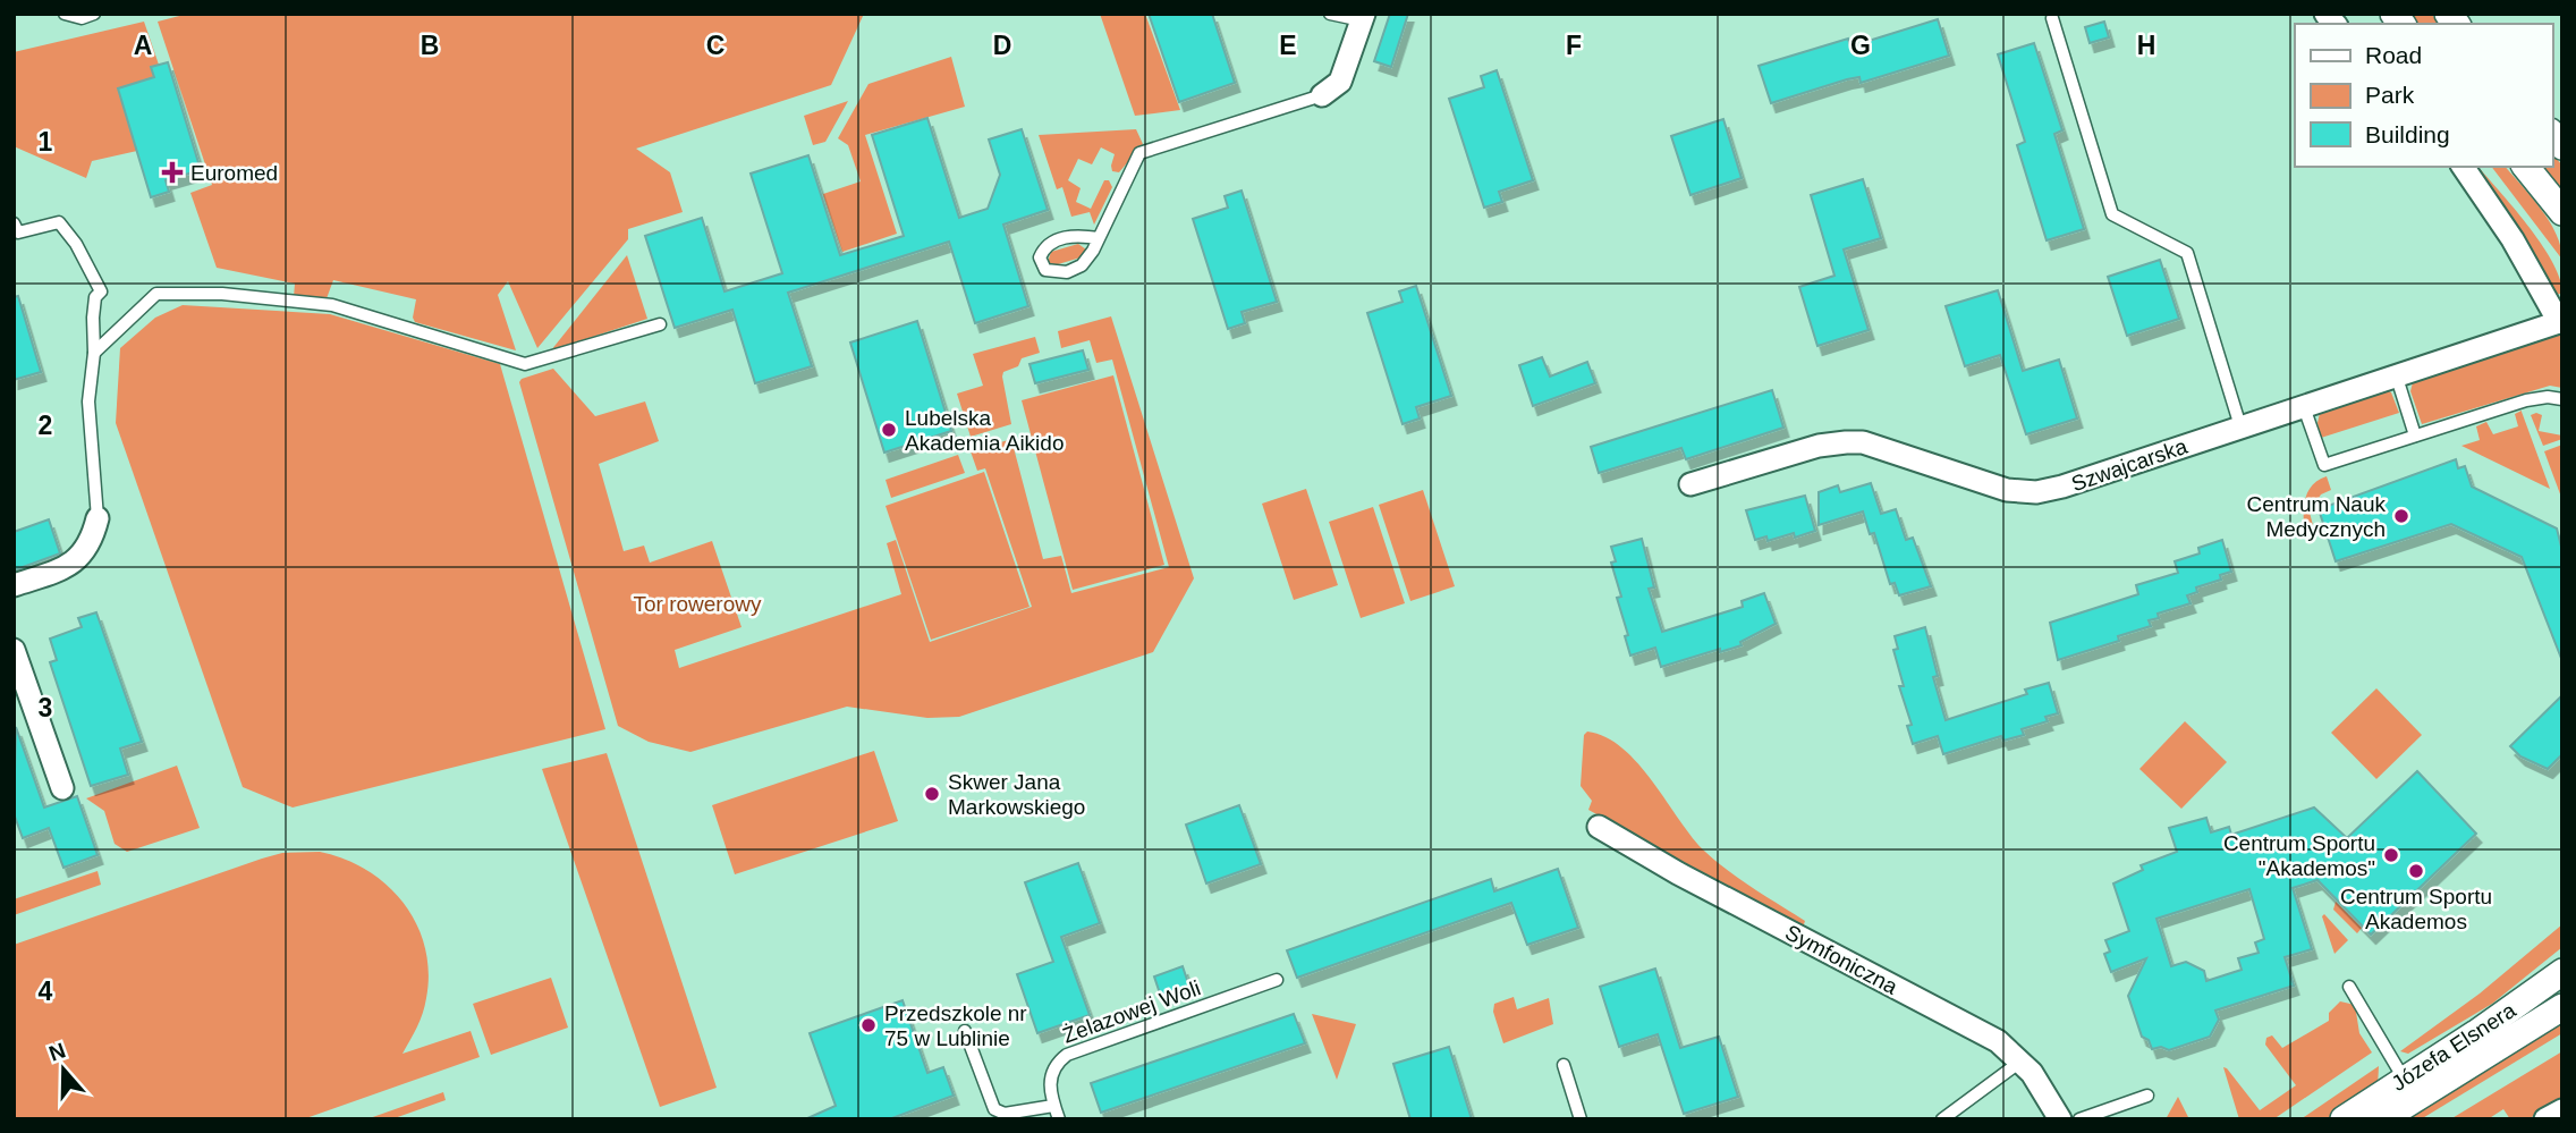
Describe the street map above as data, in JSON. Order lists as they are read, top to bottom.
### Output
{
  "streets": {
    "street": ["Szwajcarska", "Symfoniczna", "Józefa Elsnera"],
    "lane": ["Żelazowej Woli"]
  },
  "parks": ["Tor rowerowy"],
  "places": {
    "health": ["Euromed"],
    "other": [
      "Lubelska Akademia Aikido",
      "Centrum Nauk Medycznych",
      "Skwer Jana Markowskiego",
      "Centrum Sportu \"Akademos\"",
      "Centrum Sportu Akademos",
      "Przedszkole nr 75 w Lublinie"
    ]
  },
  "legend": ["Road", "Park", "Building"],
  "north": "top",
  "grid": {
    "columns": [
      "A",
      "B",
      "C",
      "D",
      "E",
      "F",
      "G",
      "H"
    ],
    "rows": [
      "1",
      "2",
      "3",
      "4"
    ]
  }
}
